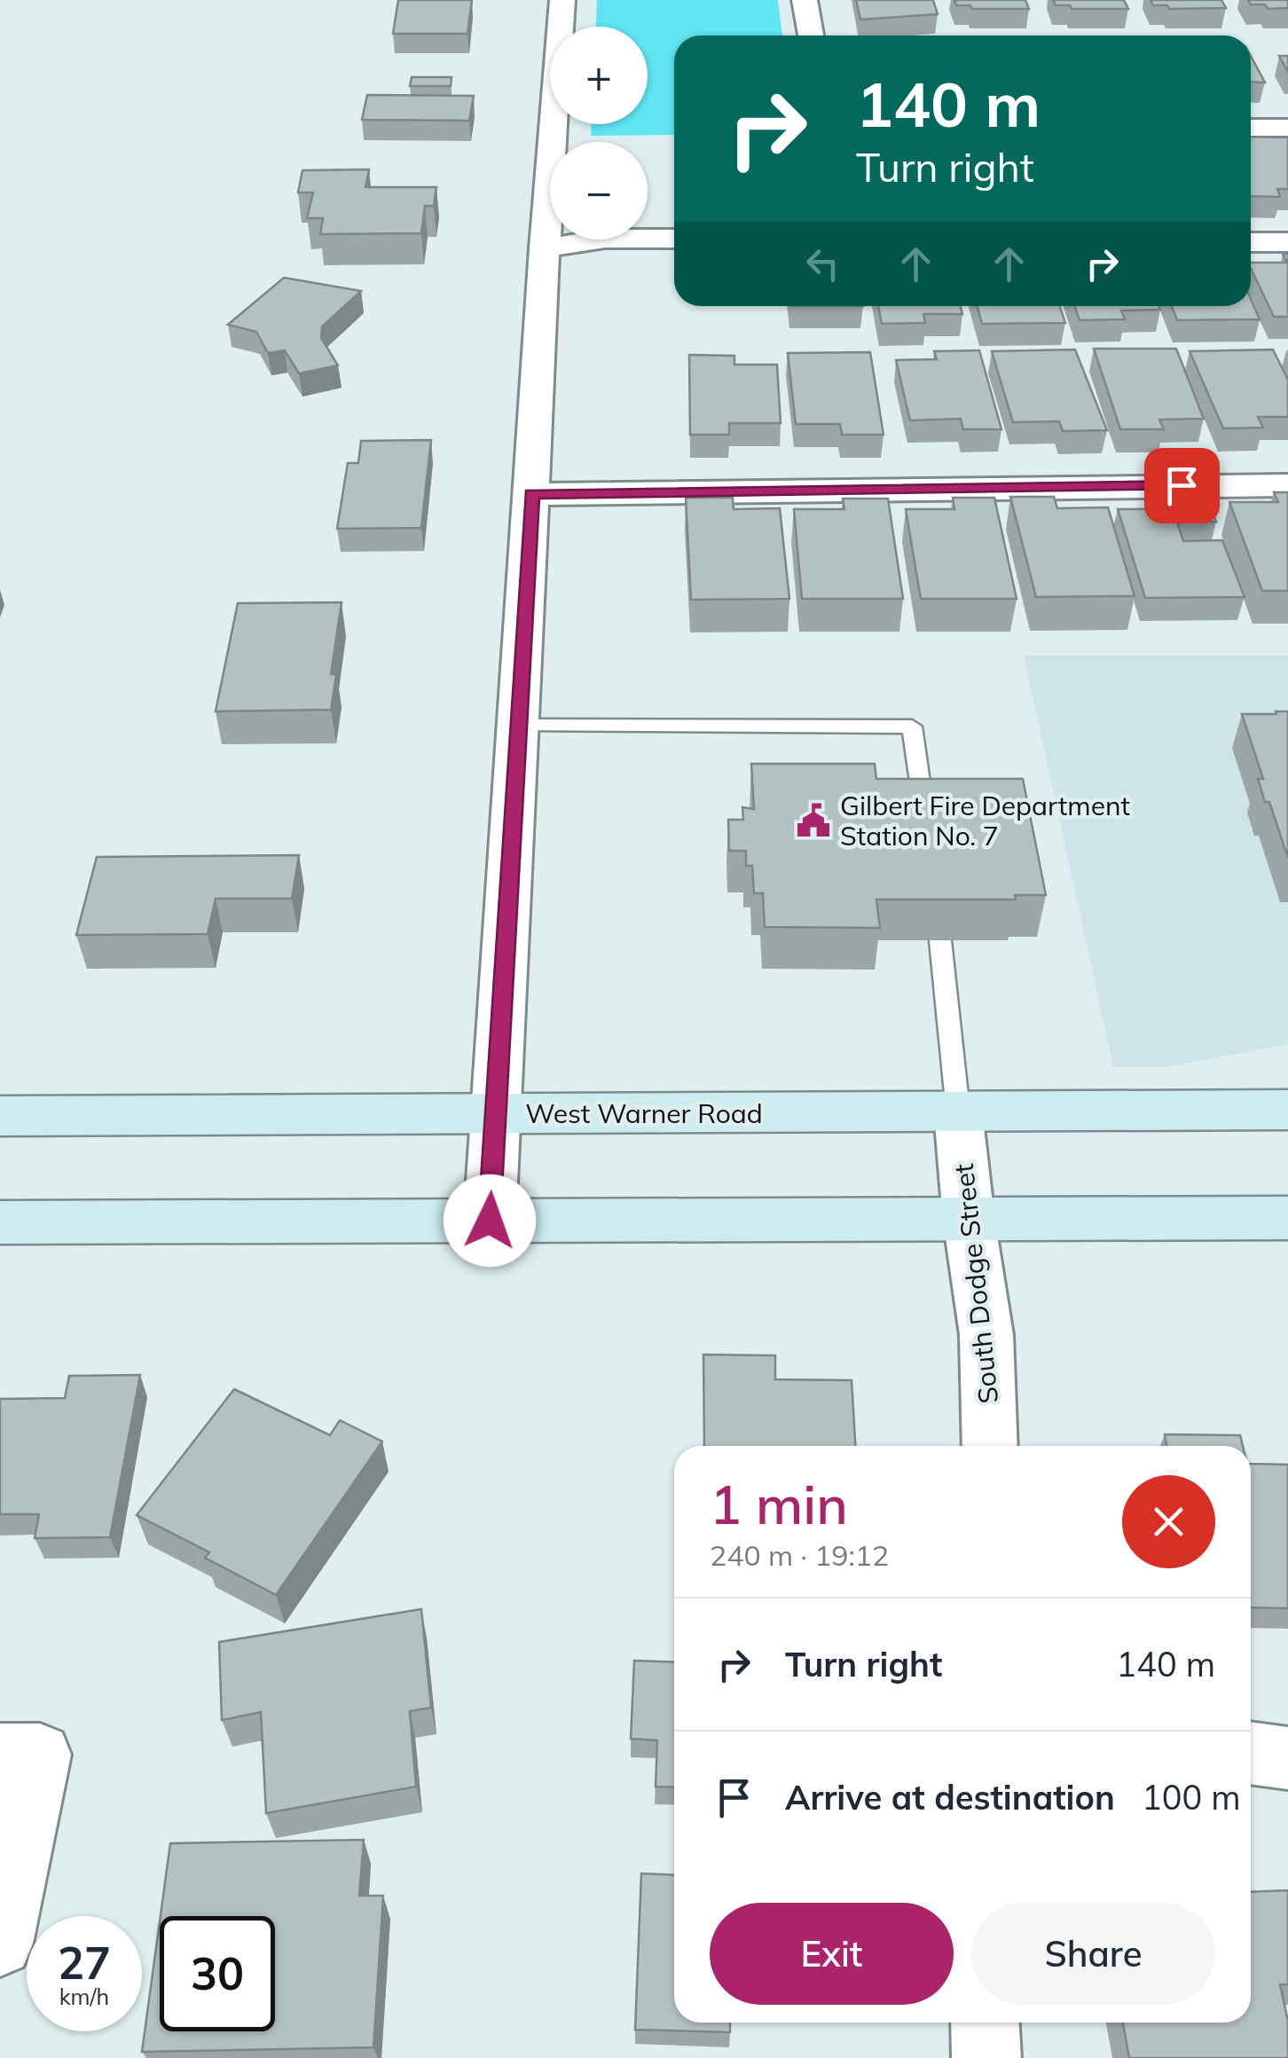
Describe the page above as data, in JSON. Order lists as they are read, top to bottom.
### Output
{
  "streets": {
    "main road": ["West Warner Road"],
    "street": ["South Dodge Street"]
  },
  "crossings": [
    ["West Warner Road", "South Dodge Street"]
  ],
  "places": {
    "public building": ["Gilbert Fire Department Station No. 7"]
  },
  "page": {
    "map_buttons": ["+", "−"],
    "turn": ["140 m", "Turn right"],
    "heading": ["1 min", "240 m · 19:12"],
    "list": [
      {
        "name": "Turn right",
        "value": "140 m"
      },
      {
        "name": "Arrive at destination",
        "value": "100 m"
      }
    ],
    "buttons": ["Exit", "Share"],
    "speed": "27 km/h",
    "limit": "30"
  }
}
